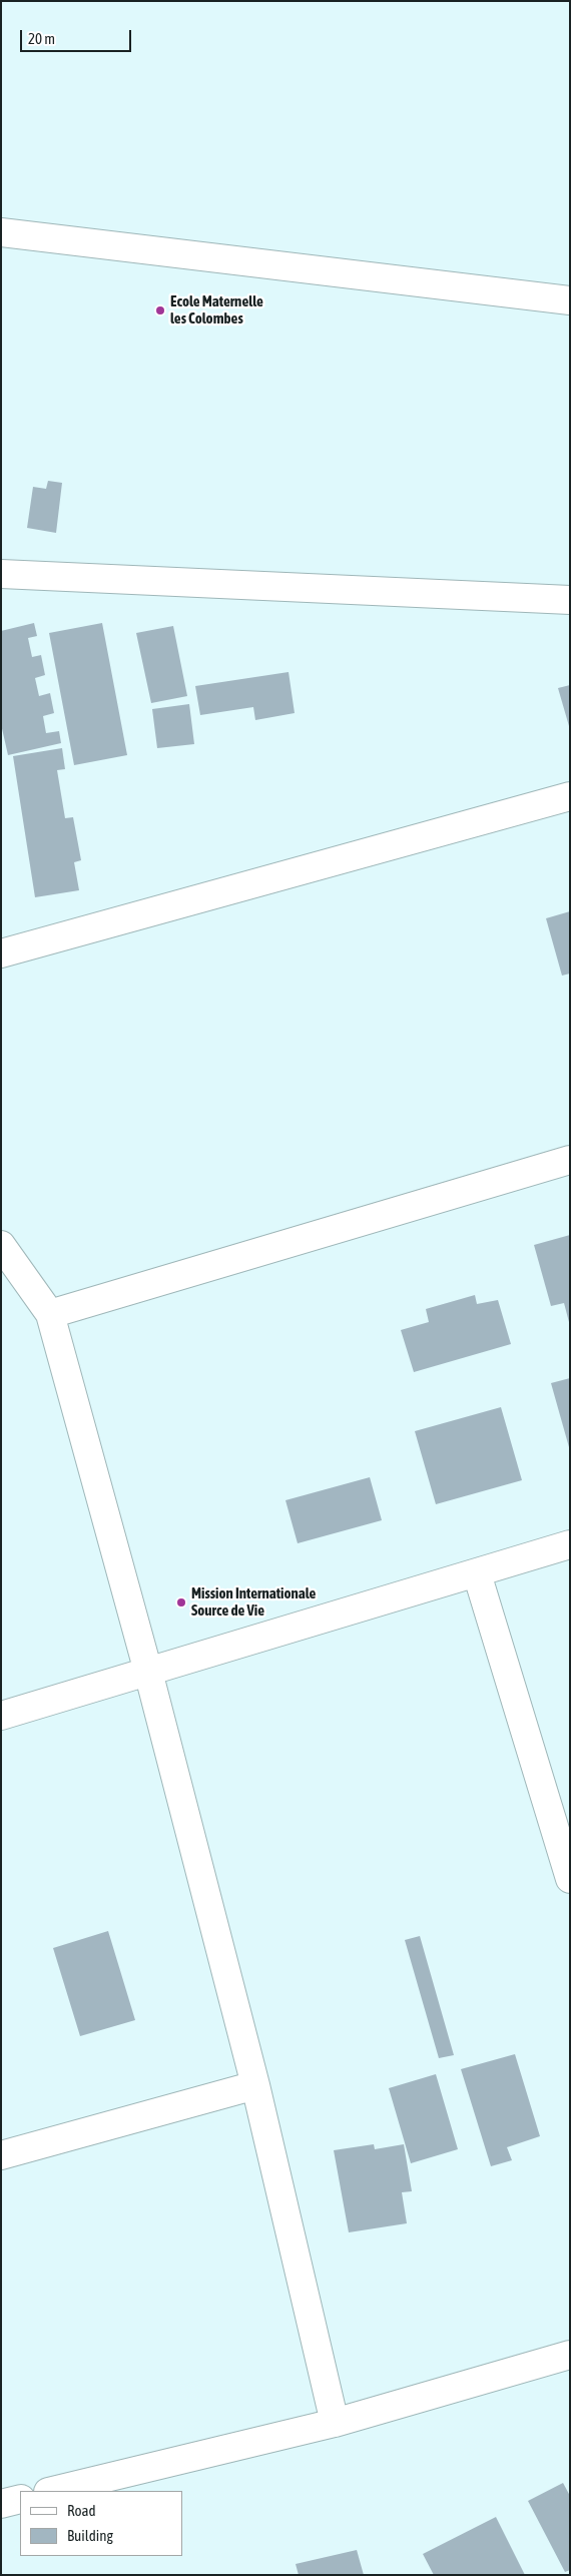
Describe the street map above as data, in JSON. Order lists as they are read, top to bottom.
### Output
{
  "places": ["Ecole Maternelle les Colombes", "Mission Internationale Source de Vie"],
  "legend": ["Road", "Building"],
  "scale_bar": "20 m"
}
